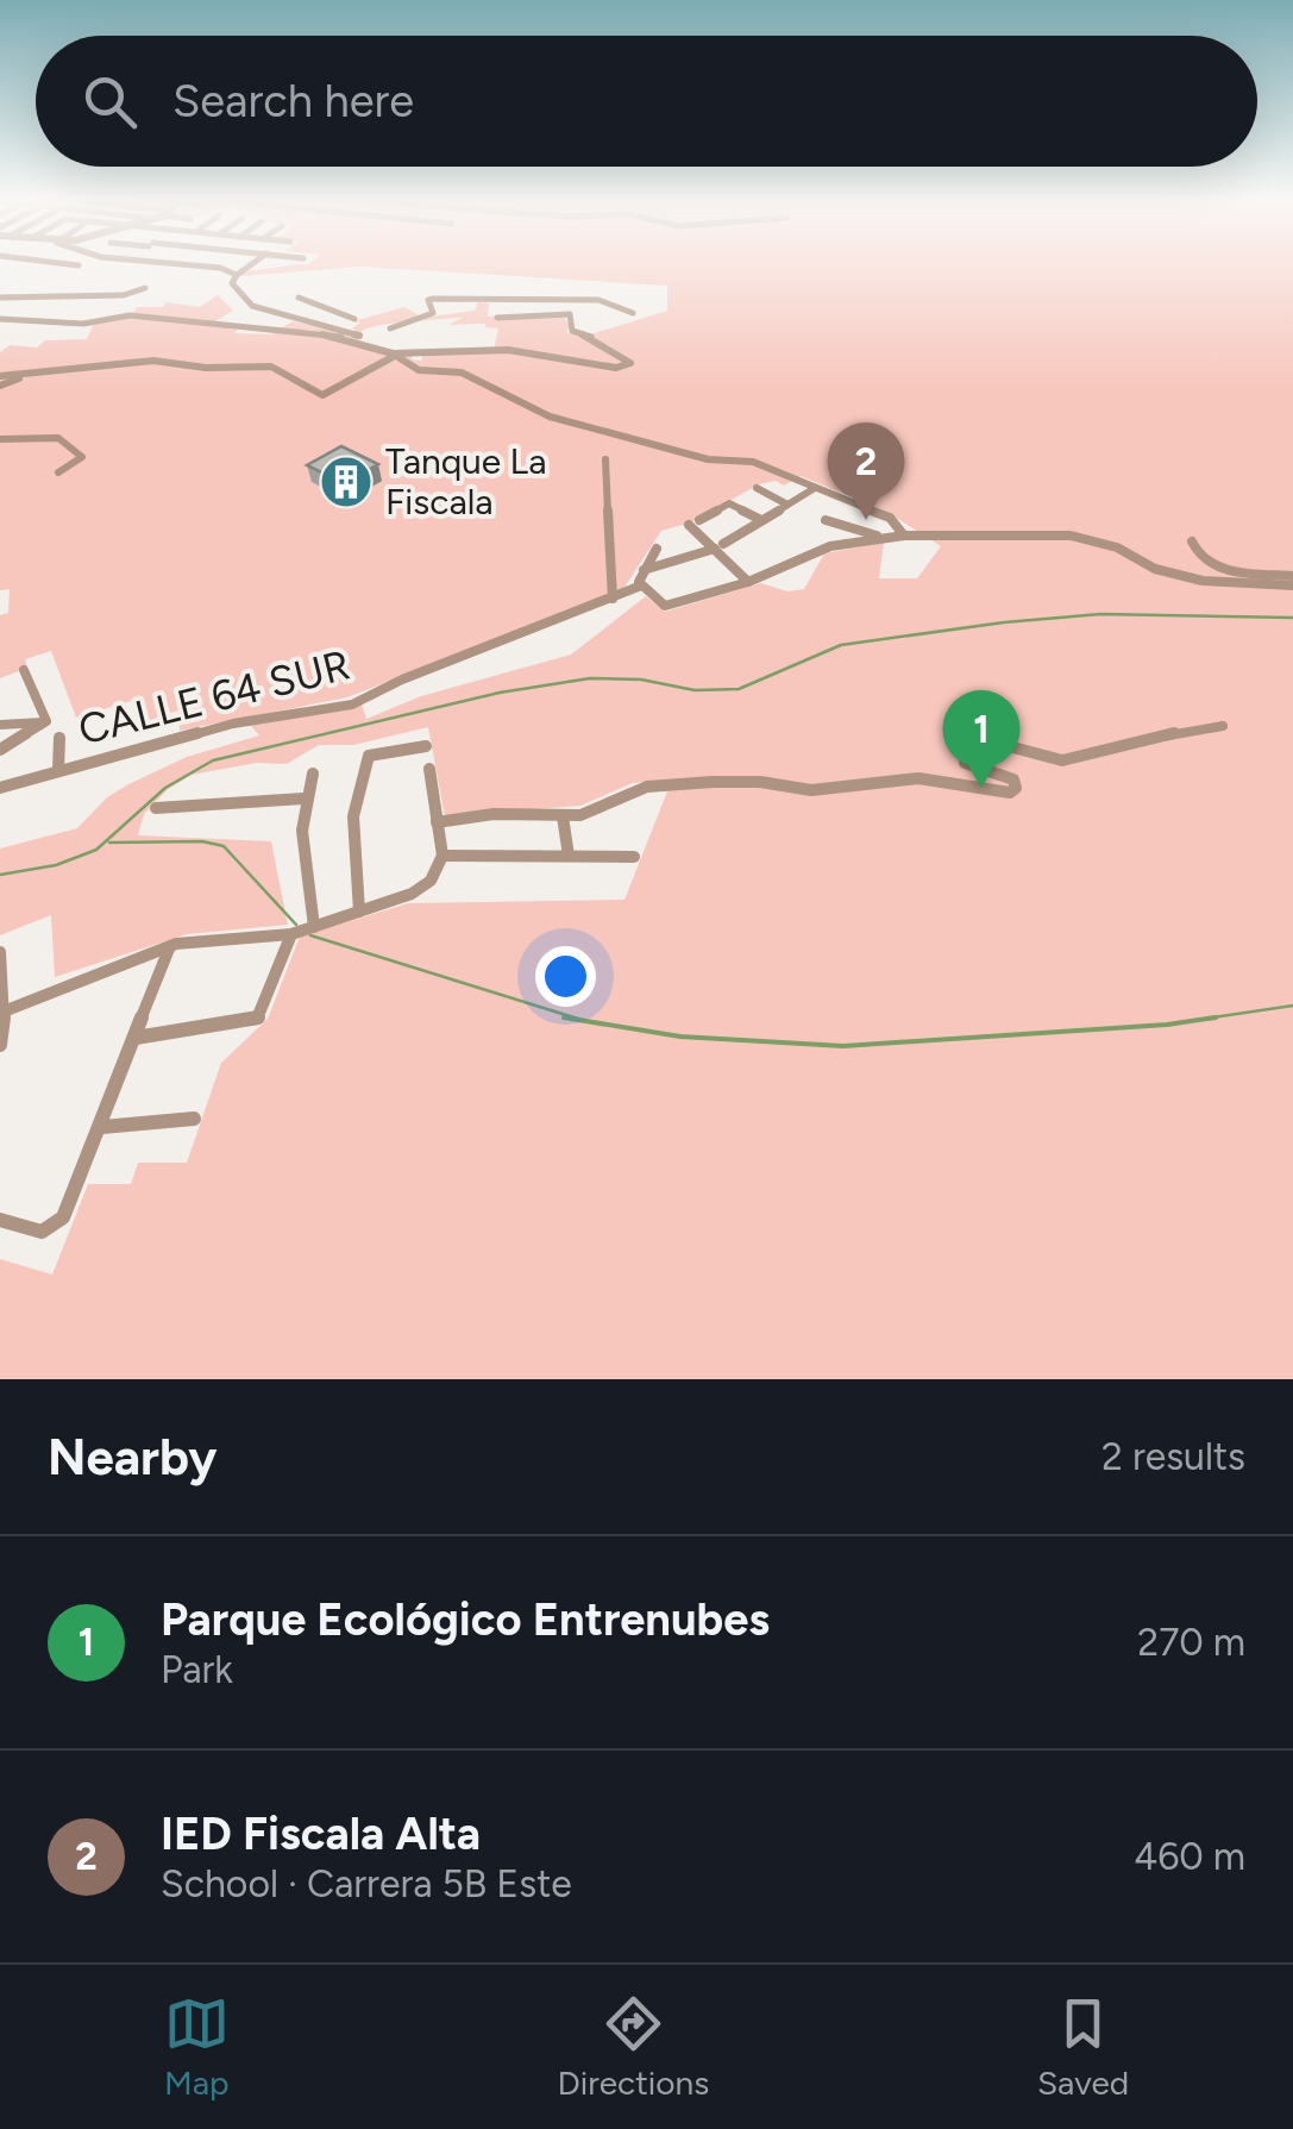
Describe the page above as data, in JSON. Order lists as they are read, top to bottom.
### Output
{
  "streets": {
    "street": ["CALLE 64 SUR"]
  },
  "places": {
    "building": ["Tanque La Fiscala"]
  },
  "page": {
    "search": "Search here",
    "pins": ["2", "1"],
    "heading": ["Nearby", "2 results"],
    "list": [
      {
        "mark": "1",
        "name": "Parque Ecológico Entrenubes",
        "note": "Park",
        "value": "270 m"
      },
      {
        "mark": "2",
        "name": "IED Fiscala Alta",
        "note": "School · Carrera 5B Este",
        "value": "460 m"
      }
    ],
    "nav": ["Map", "Directions", "Saved"]
  }
}
